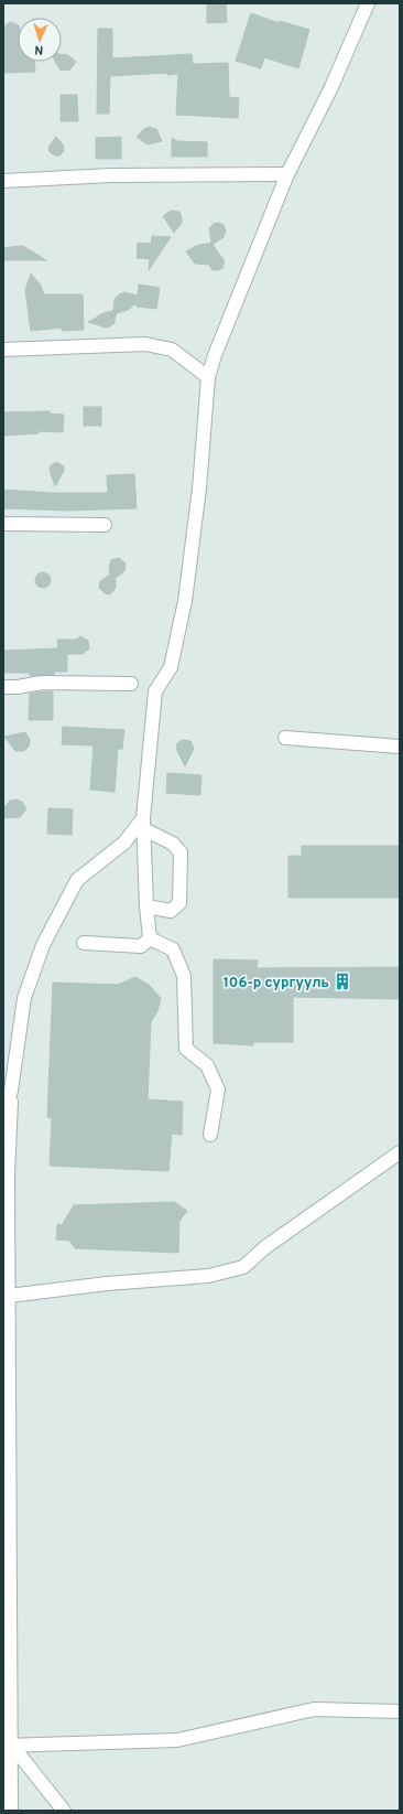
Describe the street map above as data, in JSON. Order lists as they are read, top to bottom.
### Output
{
  "places": {
    "building": ["106-р сургууль"]
  },
  "north": "bottom"
}
